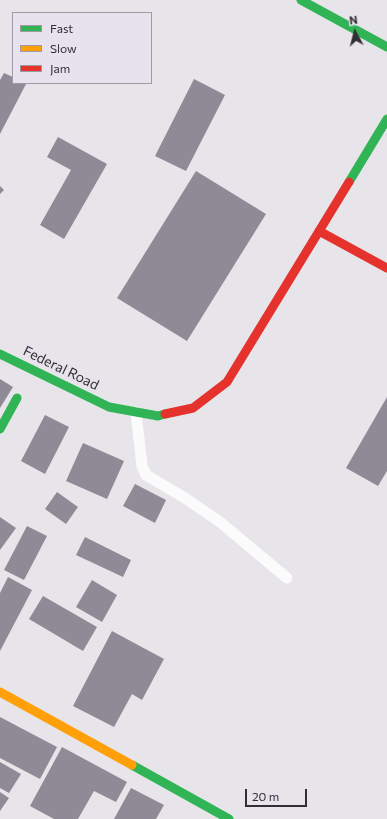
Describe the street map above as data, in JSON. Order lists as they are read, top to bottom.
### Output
{
  "streets": {
    "street": ["Federal Road"]
  },
  "legend": ["Fast", "Slow", "Jam"],
  "scale_bar": "20 m",
  "north": "top"
}
